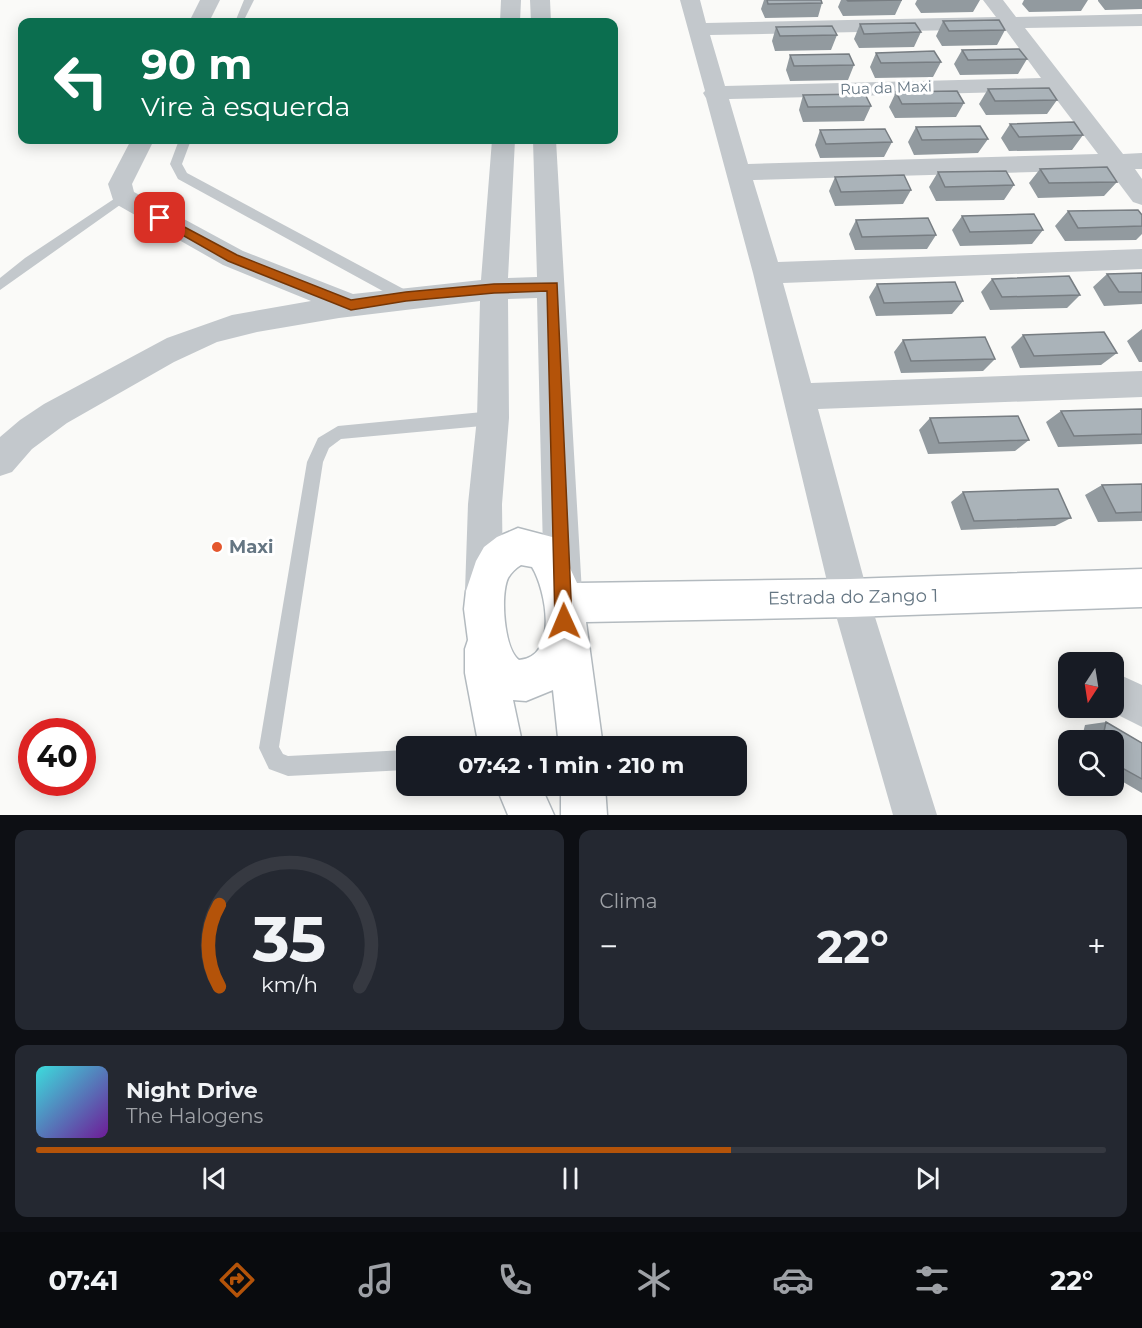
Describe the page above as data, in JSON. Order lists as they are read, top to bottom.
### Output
{
  "streets": {
    "street": ["Rua da Maxi", "Estrada do Zango 1"]
  },
  "places": ["Maxi"],
  "north": "bottom",
  "page": {
    "turn": ["90 m", "Vire à esquerda"],
    "limit": "40",
    "trip": "07:42 · 1 min · 210 m",
    "tile": "Clima",
    "heat": ["−", "22°", "+"],
    "song": ["Night Drive", "The Halogens"],
    "tabs": ["07:41", "22°"],
    "gauge": ["35", "km/h"]
  }
}
